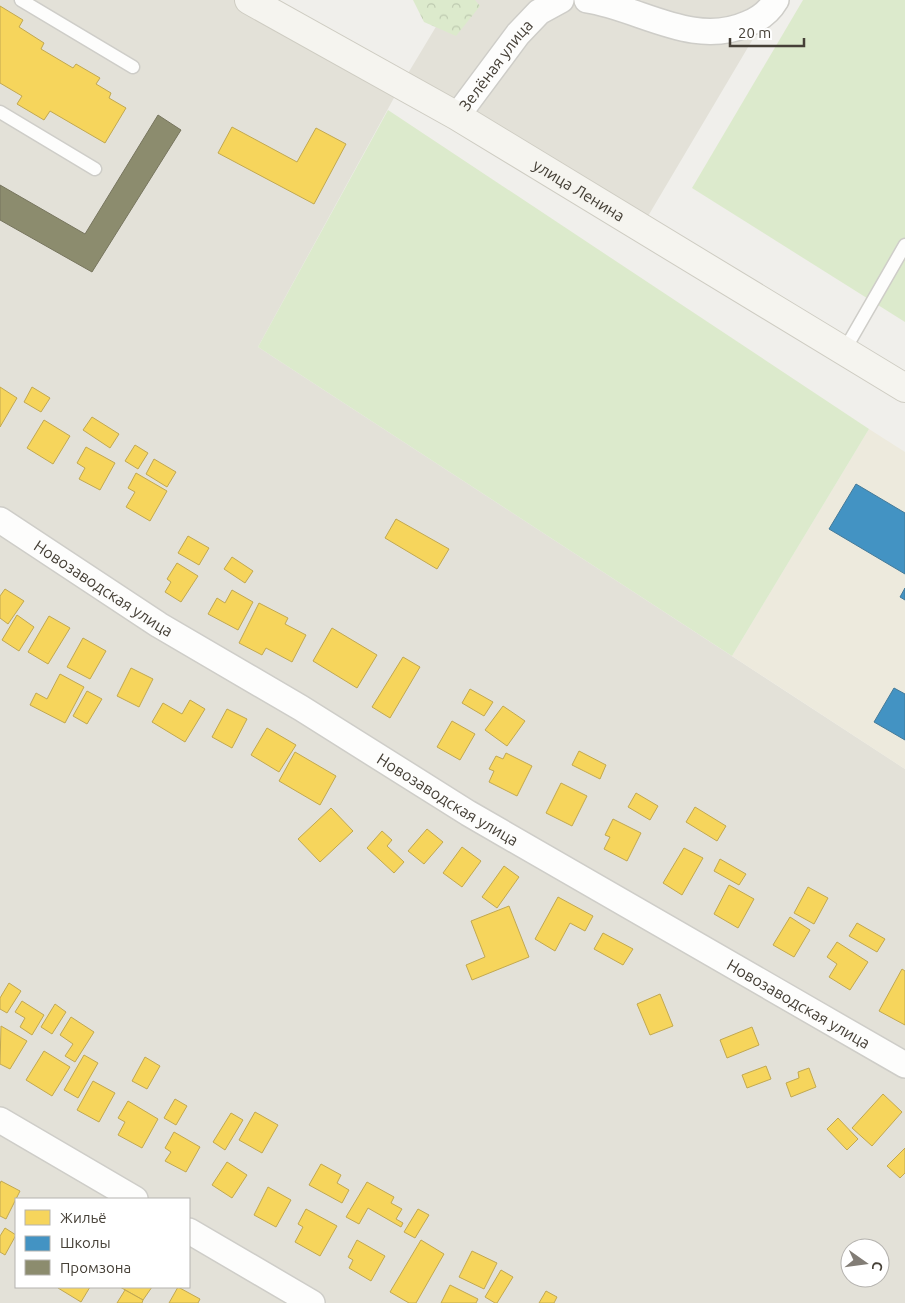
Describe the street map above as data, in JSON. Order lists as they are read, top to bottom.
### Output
{
  "streets": {
    "street": ["Зелёная улица", "улица Ленина", "Новозаводская улица"]
  },
  "crossings": [
    ["Зелёная улица", "улица Ленина"]
  ],
  "legend": ["Жильё", "Школы", "Промзона"],
  "scale_bar": "20 m",
  "north": "right"
}
